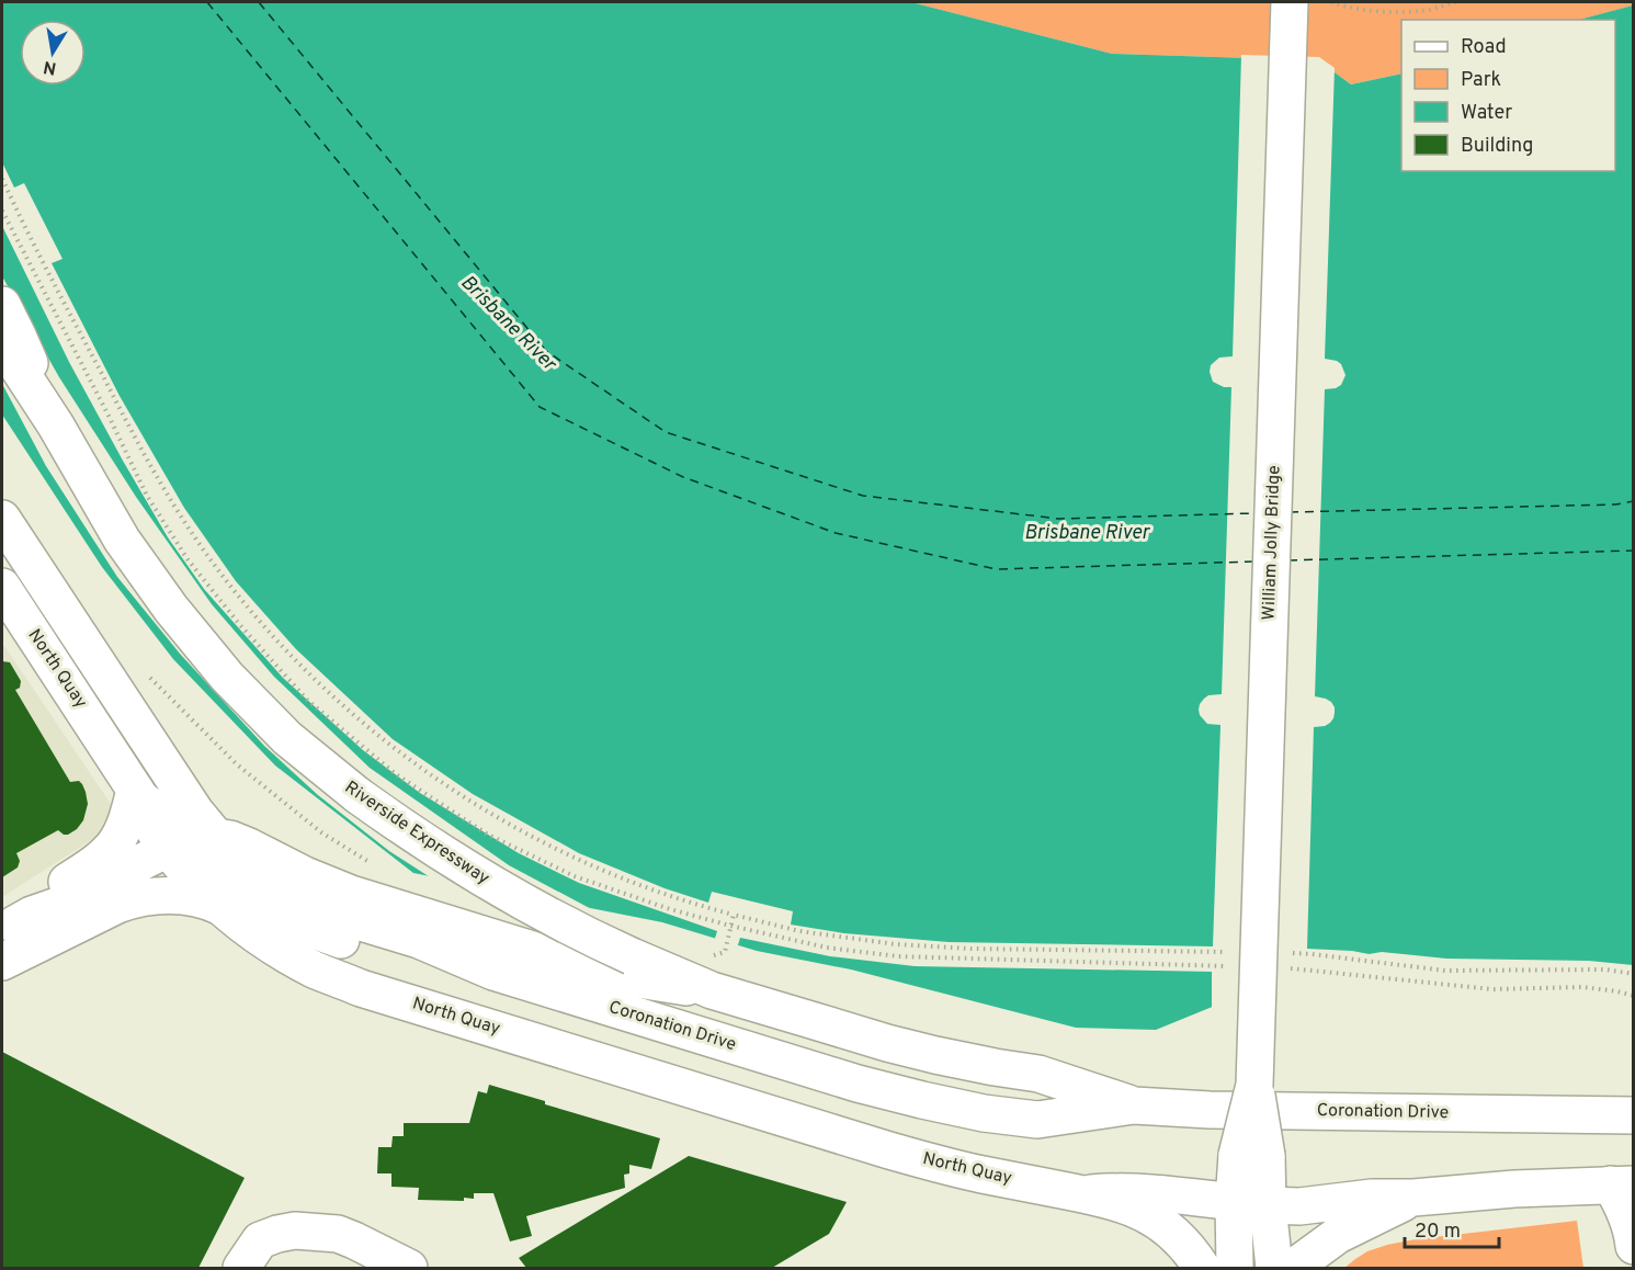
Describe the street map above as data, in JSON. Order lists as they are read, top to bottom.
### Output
{
  "streets": {
    "main road": [
      "William Jolly Bridge",
      "North Quay",
      "Riverside Expressway",
      "Coronation Drive"
    ]
  },
  "crossings": [
    ["William Jolly Bridge", "North Quay"],
    ["North Quay", "Coronation Drive"],
    ["Riverside Expressway", "Coronation Drive"]
  ],
  "water": ["Brisbane River"],
  "legend": [
    "Road",
    "Park",
    "Water",
    "Building"
  ],
  "scale_bar": "20 m",
  "north": "bottom"
}
